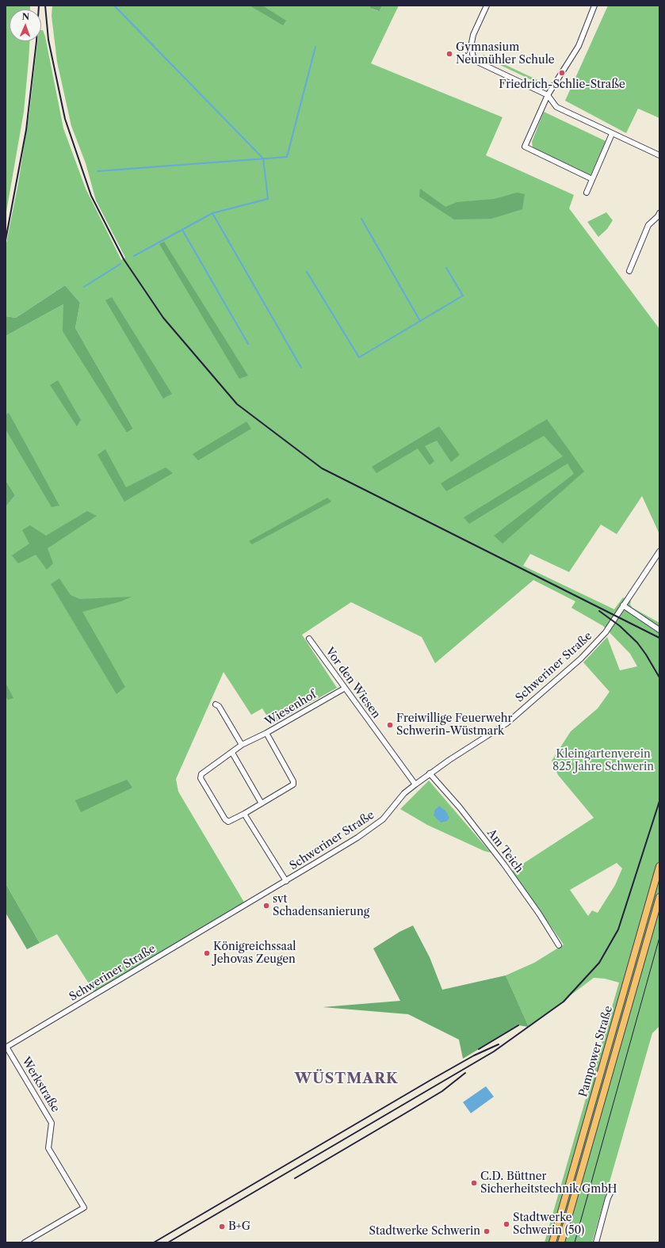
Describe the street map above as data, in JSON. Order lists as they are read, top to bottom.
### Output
{
  "streets": {
    "main road": ["Pampower Straße"],
    "street": [
      "Schweriner Straße",
      "Vor den Wiesen",
      "Wiesenhof",
      "Am Teich",
      "Werkstraße"
    ]
  },
  "crossings": [
    ["Schweriner Straße", "Vor den Wiesen"],
    ["Schweriner Straße", "Am Teich"],
    ["Schweriner Straße", "Werkstraße"],
    ["Vor den Wiesen", "Wiesenhof"]
  ],
  "districts": ["WÜSTMARK"],
  "parks": ["Kleingartenverein 825 Jahre Schwerin"],
  "places": [
    "Gymnasium Neumühler Schule",
    "Friedrich-Schlie-Straße",
    "Freiwillige Feuerwehr Schwerin-Wüstmark",
    "svt Schadensanierung",
    "Königreichssaal Jehovas Zeugen",
    "C.D. Büttner Sicherheitstechnik GmbH",
    "Stadtwerke Schwerin (50)",
    "B+G",
    "Stadtwerke Schwerin"
  ],
  "north": "top"
}
